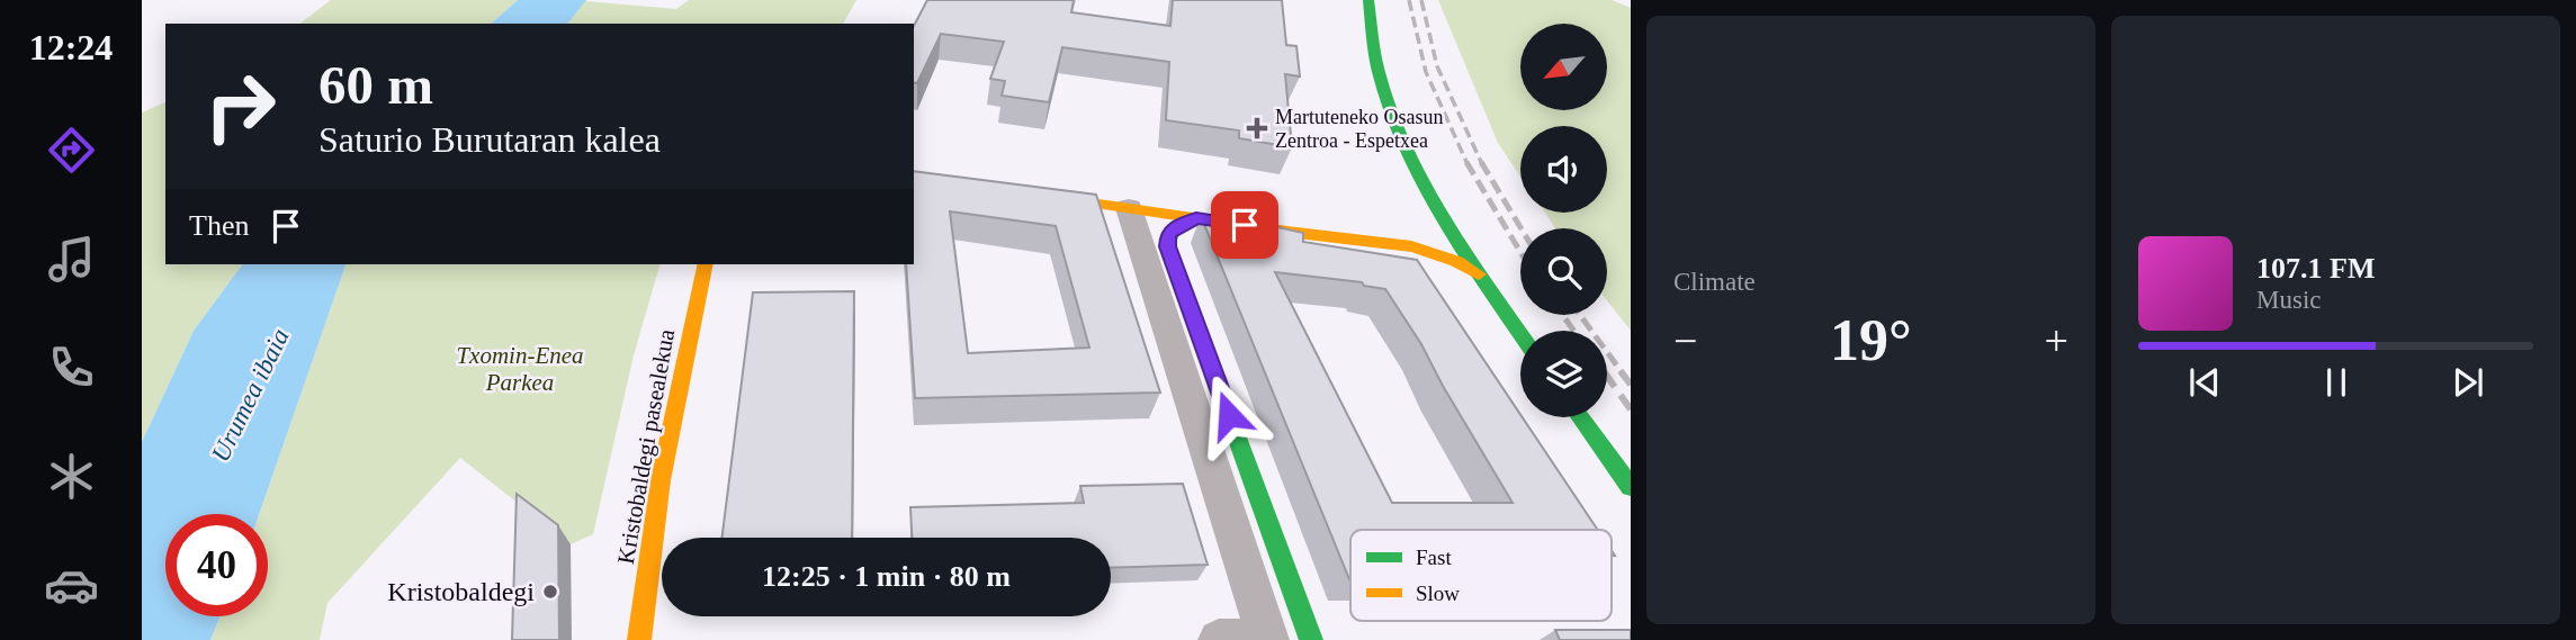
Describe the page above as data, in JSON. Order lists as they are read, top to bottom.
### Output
{
  "streets": {
    "street": ["Kristobaldegi pasealekua"]
  },
  "water": ["Urumea ibaia"],
  "parks": ["Txomin-Enea Parkea"],
  "places": {
    "health": ["Martuteneko Osasun Zentroa - Espetxea"],
    "other": ["Kristobaldegi"]
  },
  "legend": ["Fast", "Slow"],
  "north": "bottom left",
  "page": {
    "tabs": "12:24",
    "tile": "Climate",
    "turn": ["60 m", "Saturio Burutaran kalea"],
    "then": "Then",
    "song": ["107.1 FM", "Music"],
    "heat": ["−", "19°", "+"],
    "limit": "40",
    "trip": "12:25 · 1 min · 80 m"
  }
}
